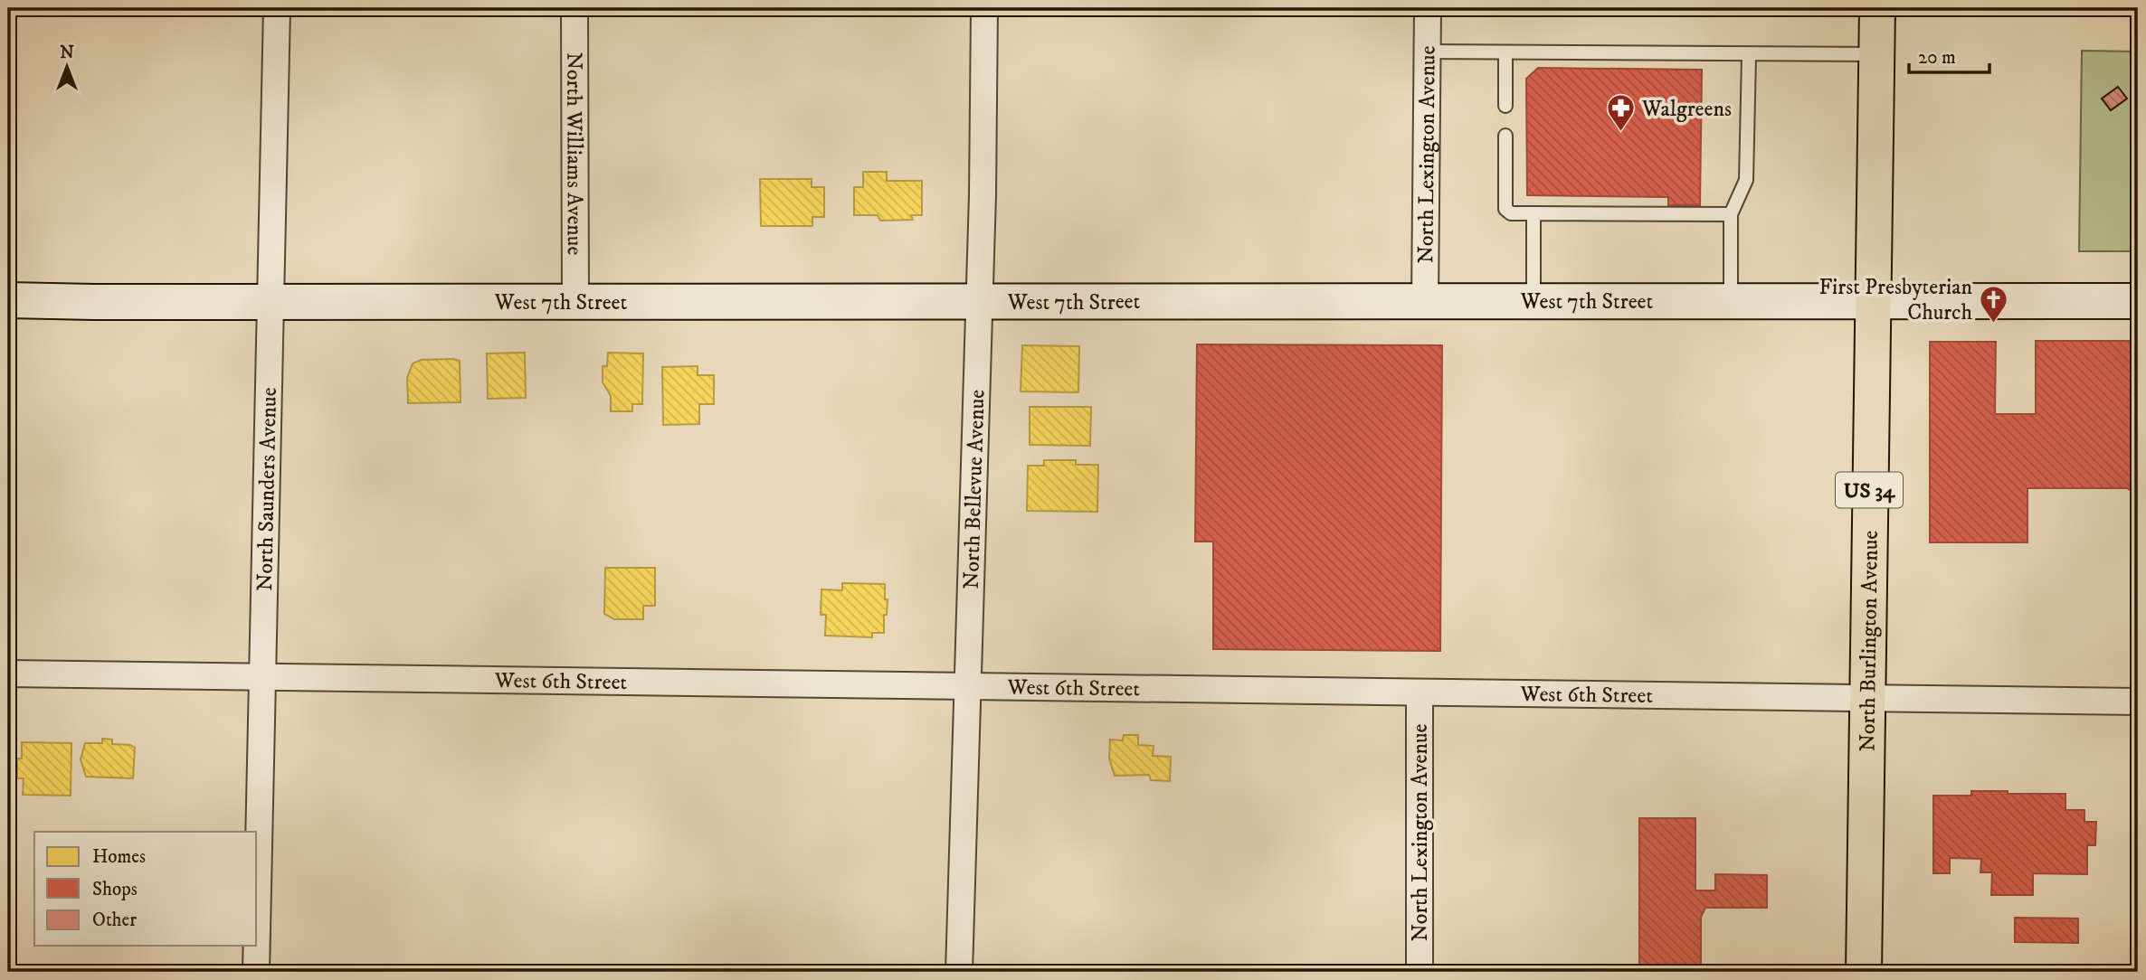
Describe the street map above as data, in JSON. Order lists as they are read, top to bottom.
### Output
{
  "streets": {
    "highway": ["US 34", "North Burlington Avenue"],
    "main road": ["West 7th Street"],
    "street": [
      "North Lexington Avenue",
      "North Williams Avenue",
      "North Saunders Avenue",
      "North Bellevue Avenue",
      "West 6th Street"
    ]
  },
  "crossings": [
    ["North Lexington Avenue", "West 7th Street"],
    ["North Lexington Avenue", "West 6th Street"],
    ["North Williams Avenue", "West 7th Street"],
    ["West 7th Street", "North Saunders Avenue"],
    ["West 7th Street", "North Bellevue Avenue"],
    ["West 7th Street", "North Burlington Avenue"],
    ["North Saunders Avenue", "West 6th Street"],
    ["North Bellevue Avenue", "West 6th Street"],
    ["North Burlington Avenue", "West 6th Street"]
  ],
  "places": {
    "pharmacy": ["Walgreens"],
    "church": ["First Presbyterian Church"]
  },
  "legend": ["Homes", "Shops", "Other"],
  "scale_bar": "20 m",
  "north": "top"
}
